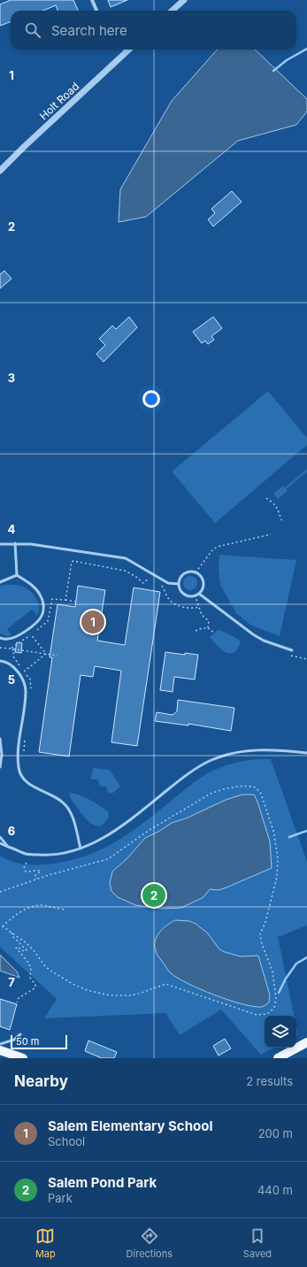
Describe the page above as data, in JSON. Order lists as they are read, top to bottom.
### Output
{
  "streets": {
    "street": ["Holt Road"]
  },
  "scale_bar": "50 m",
  "page": {
    "search": "Search here",
    "pins": ["1", "2"],
    "scale": "50 m",
    "heading": ["Nearby", "2 results"],
    "list": [
      {
        "mark": "1",
        "name": "Salem Elementary School",
        "note": "School",
        "value": "200 m"
      },
      {
        "mark": "2",
        "name": "Salem Pond Park",
        "note": "Park",
        "value": "440 m"
      }
    ],
    "nav": ["Map", "Directions", "Saved"]
  },
  "grid": {
    "rows": [
      "1",
      "2",
      "3",
      "4",
      "5",
      "6",
      "7"
    ]
  }
}
